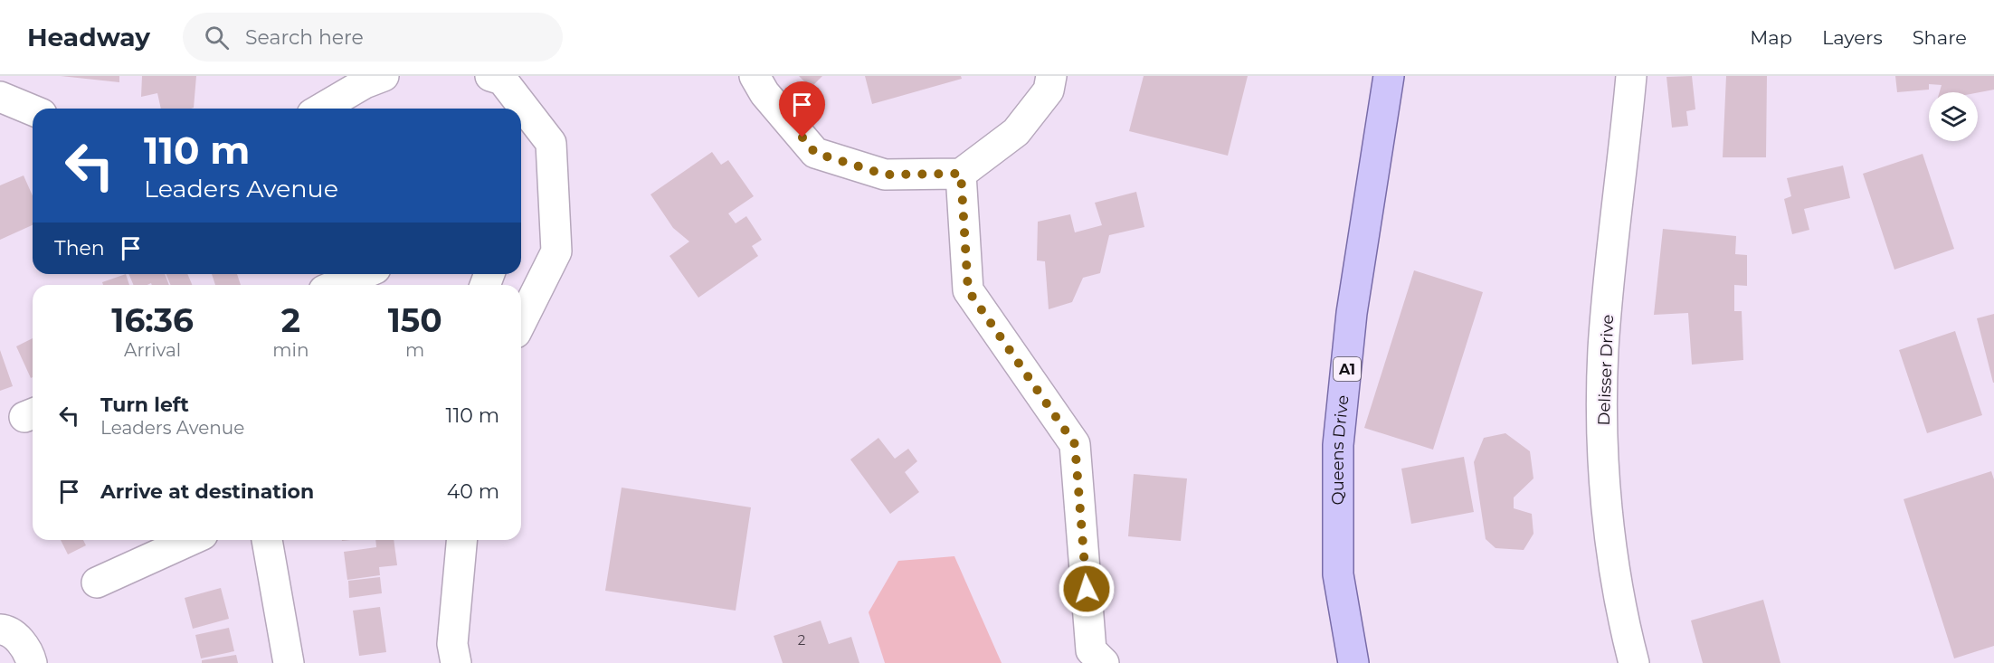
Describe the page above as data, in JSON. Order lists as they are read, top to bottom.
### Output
{
  "streets": {
    "main road": ["A1", "Queens Drive"],
    "street": ["Delisser Drive"]
  },
  "house_numbers": ["2"],
  "page": {
    "header": "Headway",
    "search": "Search here",
    "nav": ["Map", "Layers", "Share"],
    "turn": ["110 m", "Leaders Avenue"],
    "then": "Then",
    "eta": [
      "16:36",
      "Arrival",
      "2",
      "min",
      "150",
      "m"
    ],
    "list": [
      {
        "name": "Turn left",
        "note": "Leaders Avenue",
        "value": "110 m"
      },
      {
        "name": "Arrive at destination",
        "value": "40 m"
      }
    ]
  }
}
